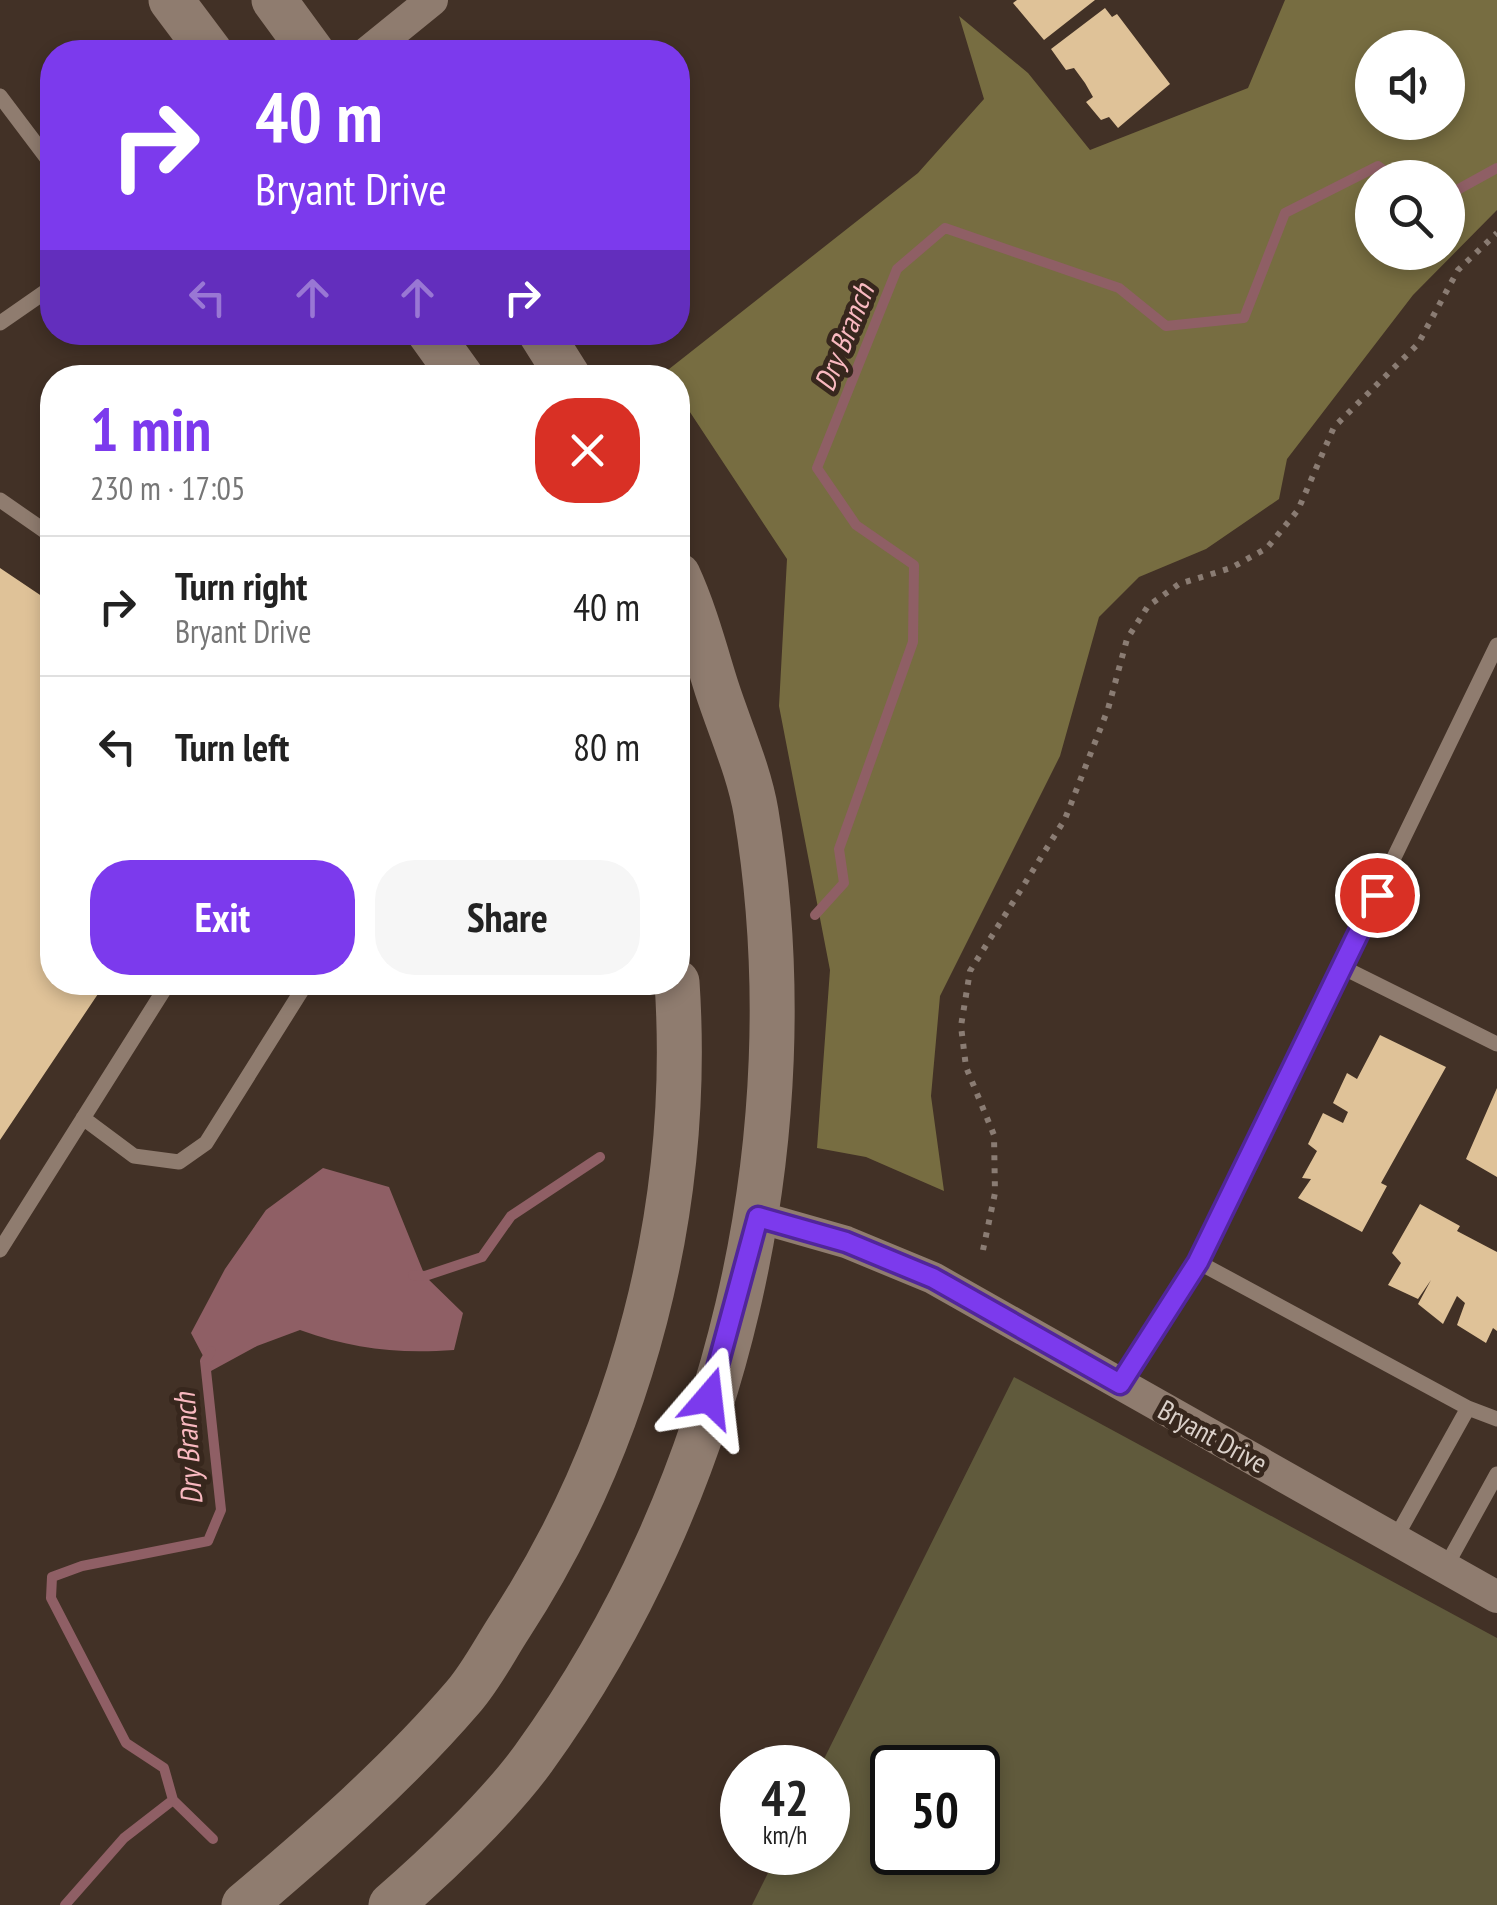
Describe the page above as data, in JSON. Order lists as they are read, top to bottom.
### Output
{
  "streets": {
    "street": ["Bryant Drive"]
  },
  "water": ["Dry Branch"],
  "page": {
    "turn": ["40 m", "Bryant Drive"],
    "heading": ["1 min", "230 m · 17:05"],
    "list": [
      {
        "name": "Turn right",
        "note": "Bryant Drive",
        "value": "40 m"
      },
      {
        "name": "Turn left",
        "value": "80 m"
      }
    ],
    "buttons": ["Exit", "Share"],
    "speed": "42 km/h",
    "limit": "50"
  }
}
